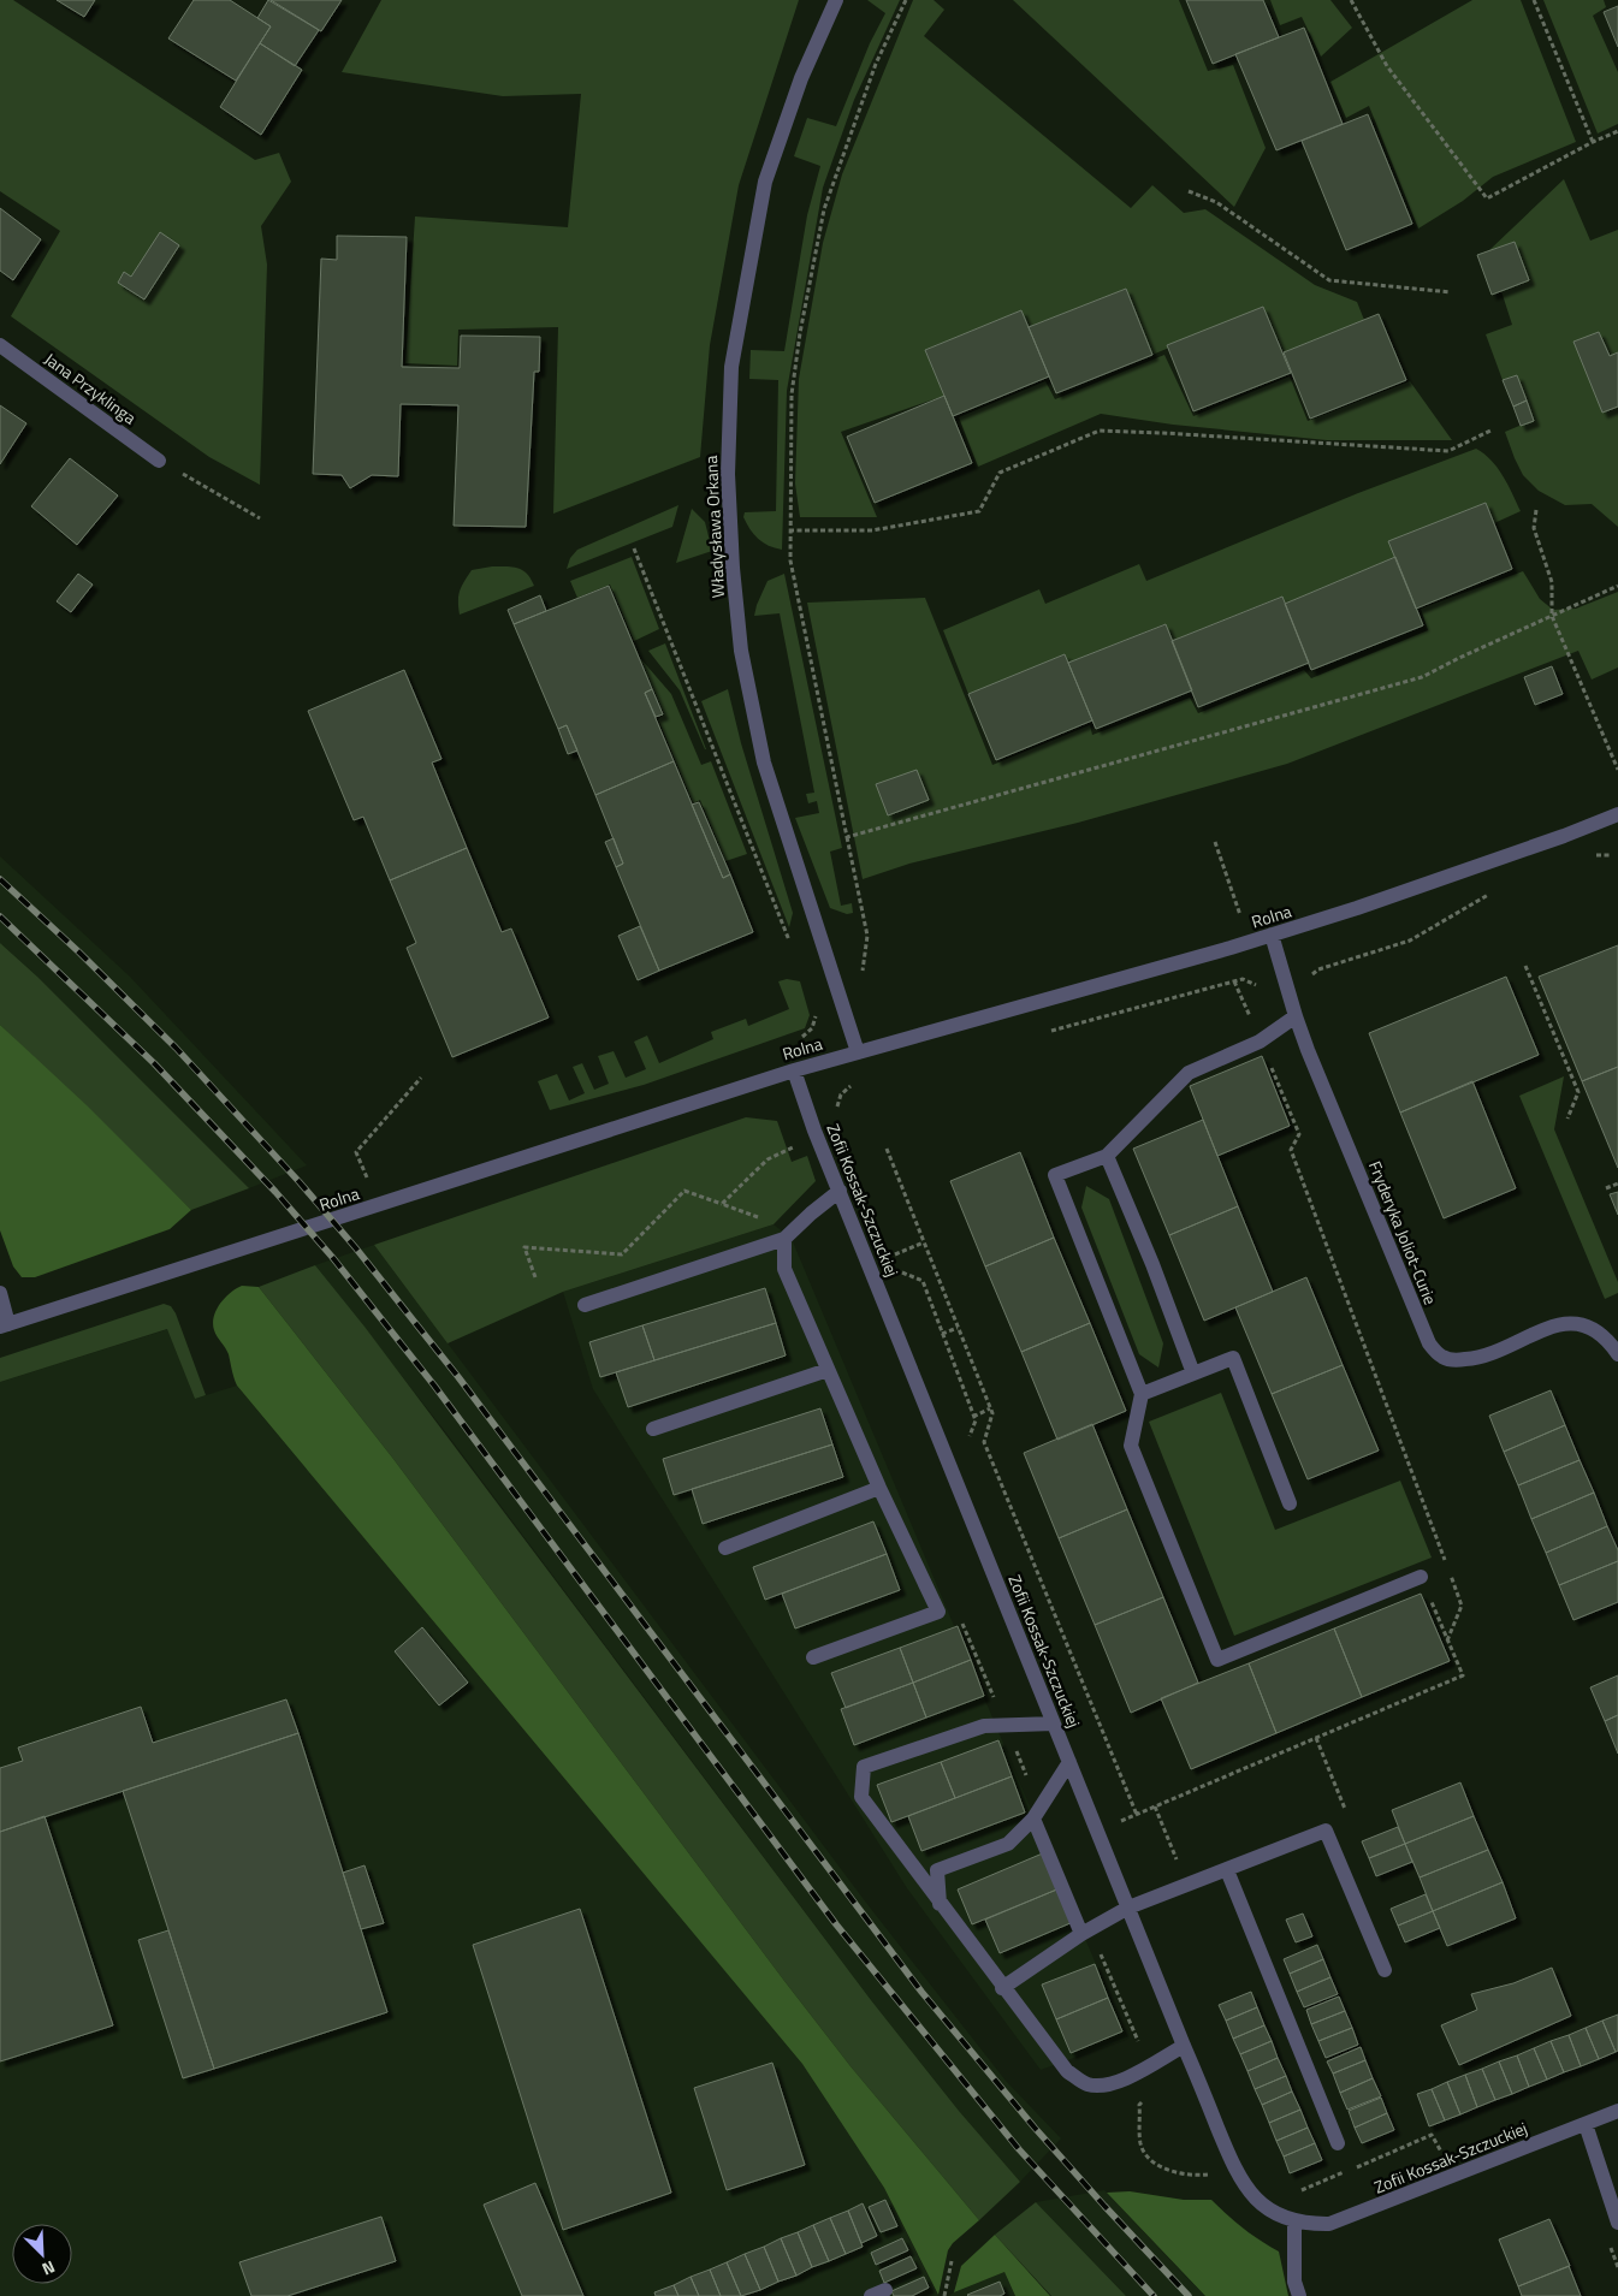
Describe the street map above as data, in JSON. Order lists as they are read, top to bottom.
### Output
{
  "streets": {
    "street": [
      "Jana Przyklinga",
      "Władysława Orkana",
      "Rolna",
      "Zofii Kossak-Szczuckiej",
      "Fryderyka Joliot-Curie"
    ]
  },
  "crossings": [
    ["Władysława Orkana", "Rolna"],
    ["Rolna", "Zofii Kossak-Szczuckiej"],
    ["Rolna", "Fryderyka Joliot-Curie"]
  ],
  "north": "bottom right"
}
